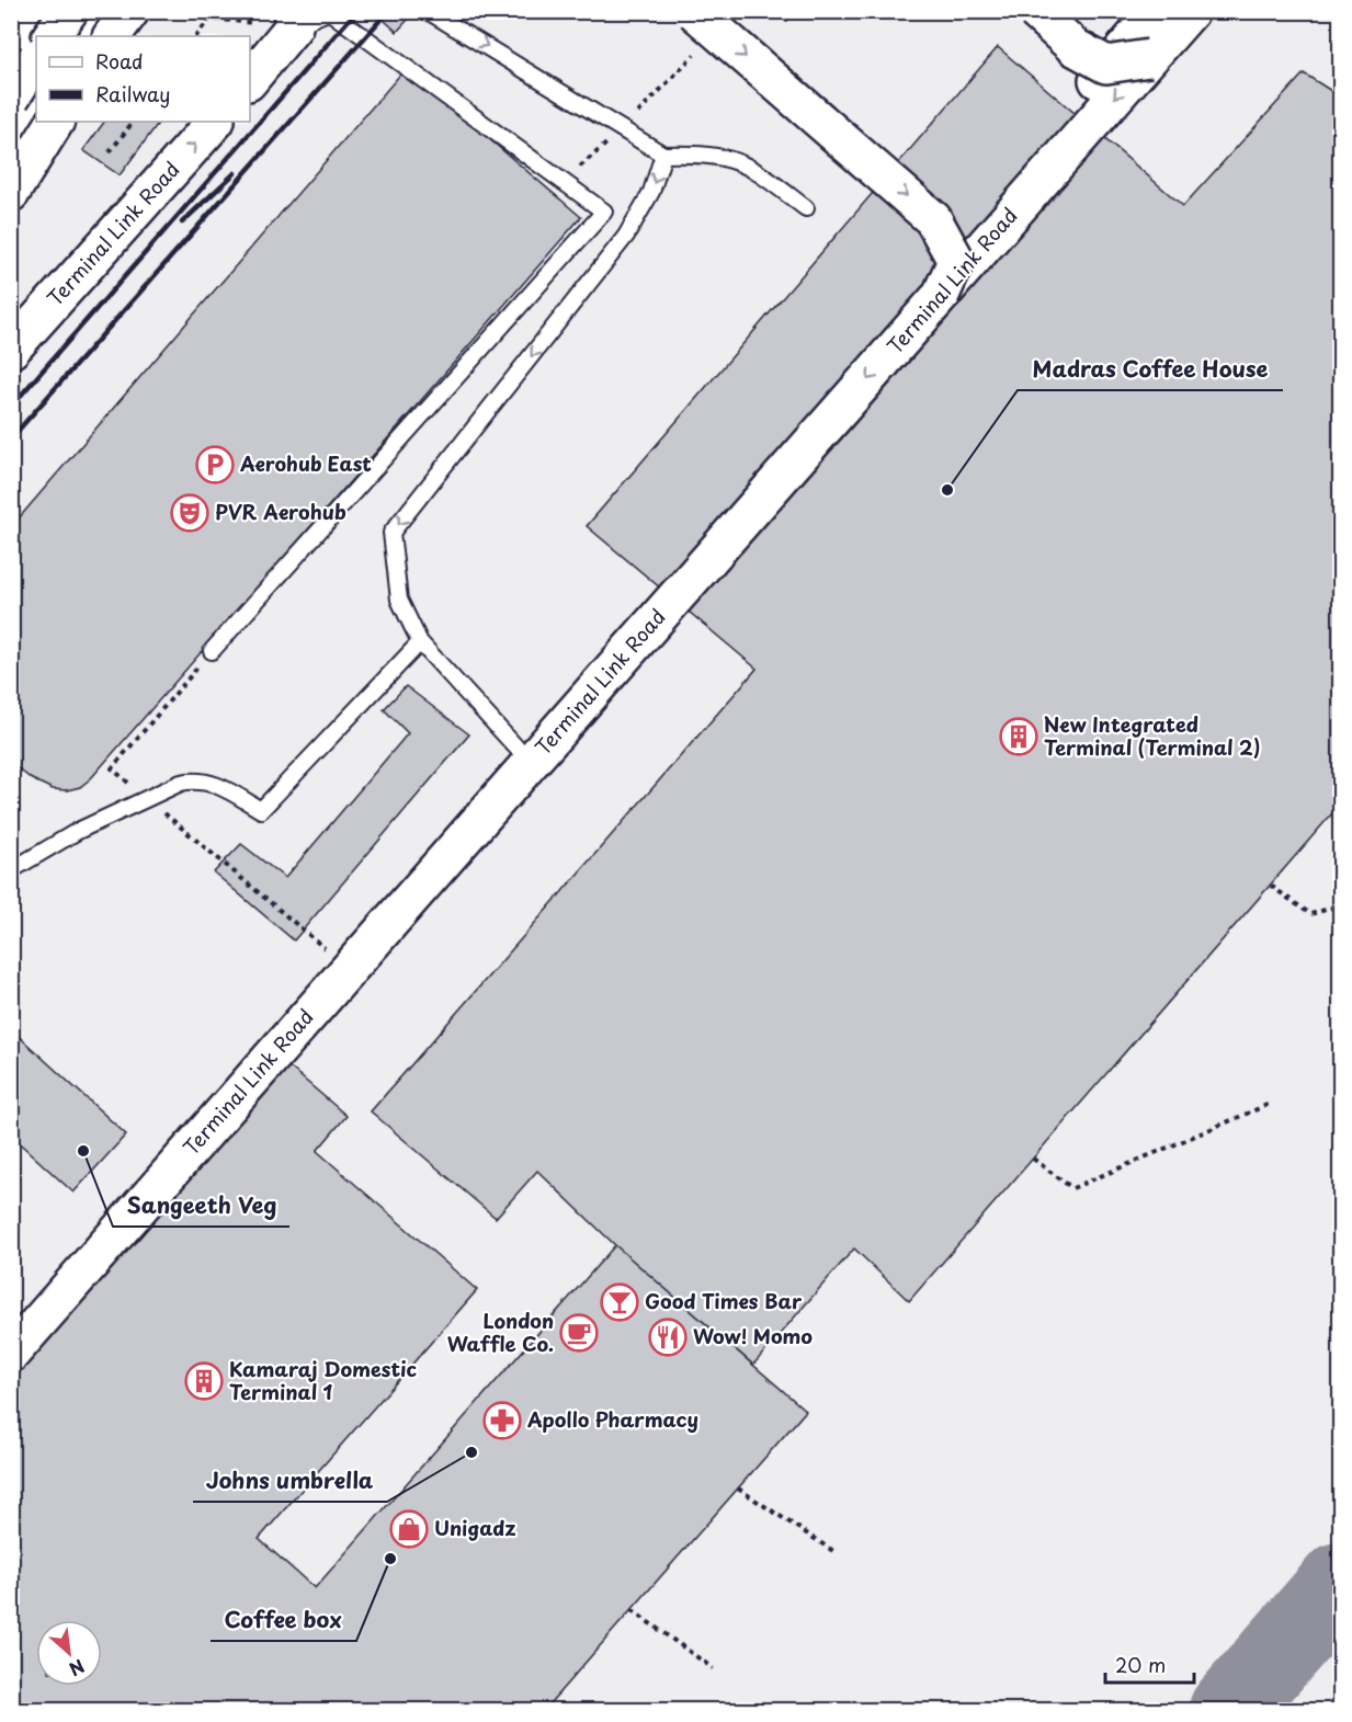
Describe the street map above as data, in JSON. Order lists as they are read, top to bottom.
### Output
{
  "streets": {
    "street": ["Terminal Link Road"]
  },
  "places": {
    "parking": ["Aerohub East"],
    "other": [
      "Madras Coffee House",
      "Sangeeth Veg",
      "Johns umbrella",
      "Coffee box"
    ],
    "theatre": ["PVR Aerohub"],
    "building": ["New Integrated Terminal (Terminal 2)", "Kamaraj Domestic Terminal 1"],
    "bar": ["Good Times Bar"],
    "cafe": ["London Waffle Co."],
    "restaurant": ["Wow! Momo"],
    "pharmacy": ["Apollo Pharmacy"],
    "shop": ["Unigadz"]
  },
  "legend": ["Road", "Railway"],
  "scale_bar": "20 m",
  "north": "bottom right"
}
